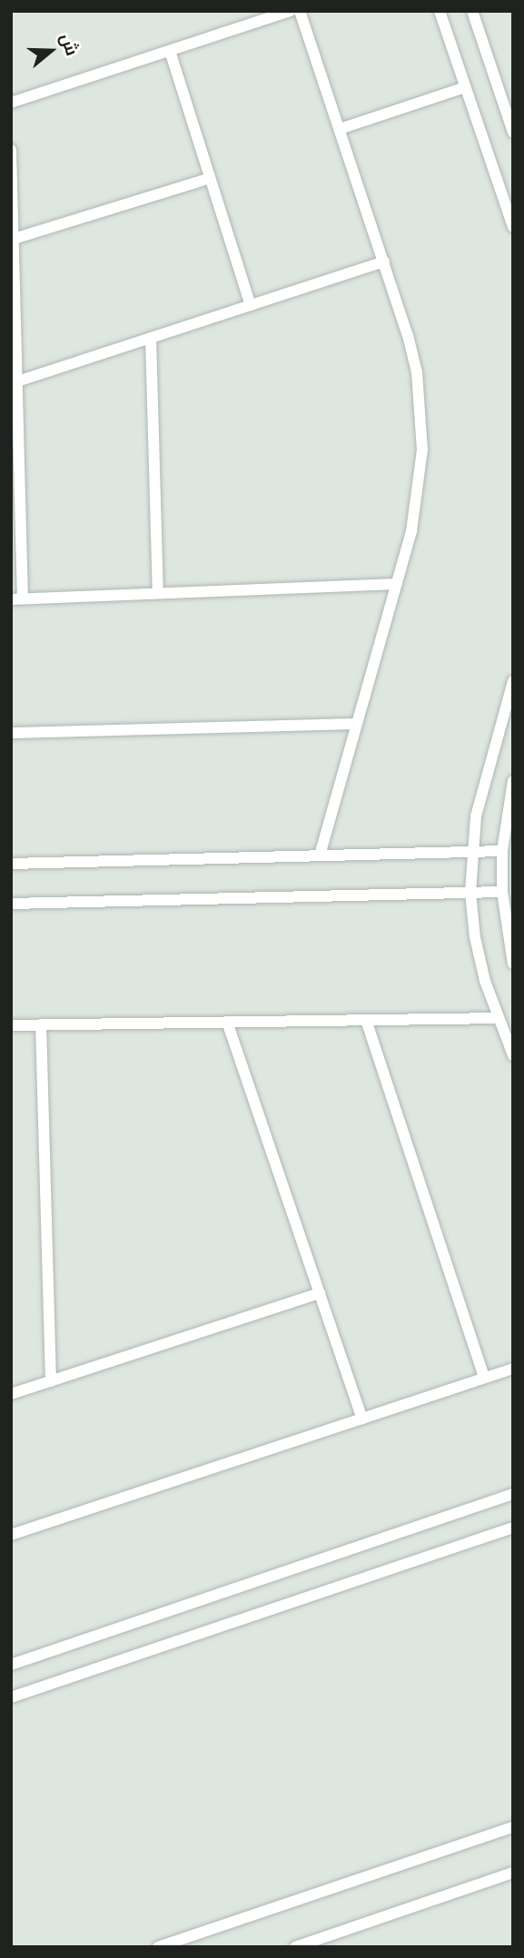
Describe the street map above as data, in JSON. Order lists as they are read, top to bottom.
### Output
{
  "north": "right"
}
